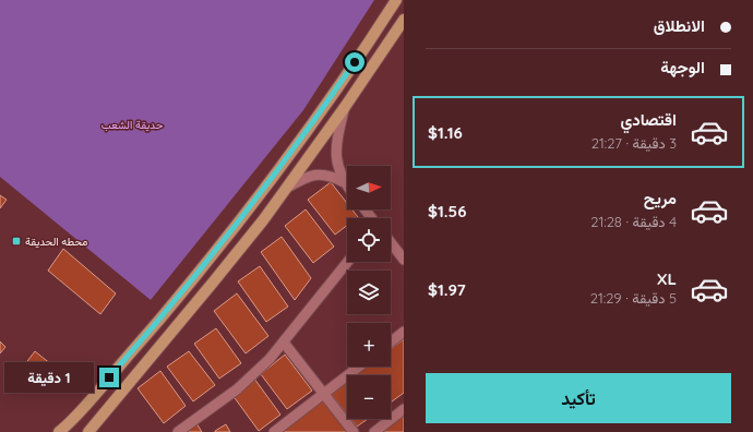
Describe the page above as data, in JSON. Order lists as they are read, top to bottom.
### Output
{
  "parks": ["حديقة الشعب"],
  "places": {
    "transit": ["محطه الحديقة"]
  },
  "north": "right",
  "page": {
    "banner": ["الانطلاق", "الوجهة"],
    "list": [
      {
        "name": "اقتصادي",
        "note": "3 دقيقة · 21:27",
        "value": "$1.16"
      },
      {
        "name": "مريح",
        "note": "4 دقيقة · 21:28",
        "value": "$1.56"
      },
      {
        "name": "XL",
        "note": "5 دقيقة · 21:29",
        "value": "$1.97"
      }
    ],
    "map_buttons": ["+", "−"],
    "bubble": "1 دقيقة",
    "buttons": "تأكيد"
  }
}
